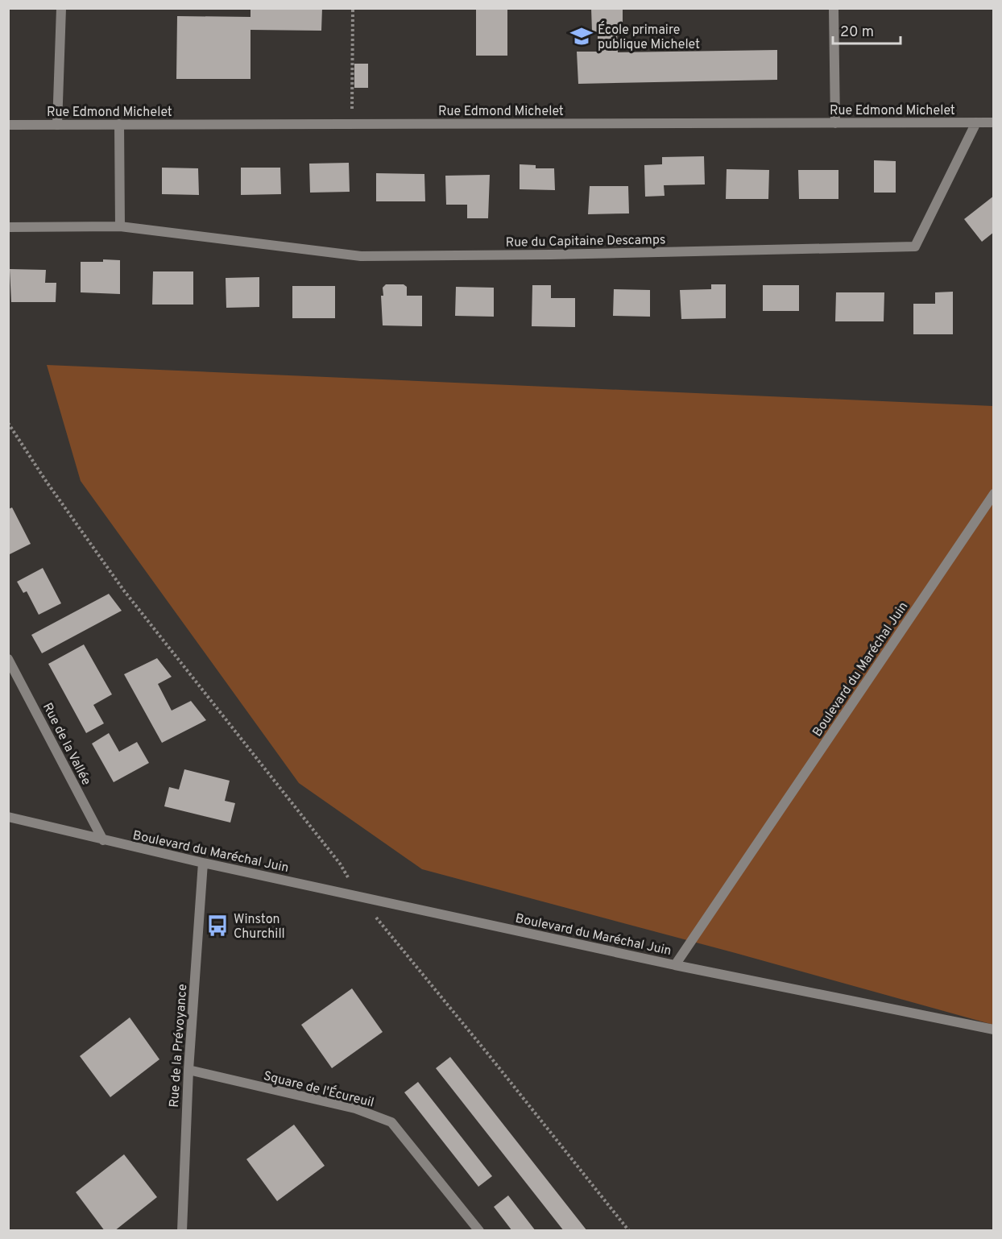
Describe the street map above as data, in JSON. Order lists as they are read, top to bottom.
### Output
{
  "streets": {
    "street": [
      "Rue Edmond Michelet",
      "Rue du Capitaine Descamps",
      "Boulevard du Maréchal Juin",
      "Rue de la Vallée",
      "Rue de la Prévoyance",
      "Square de l'Écureuil"
    ]
  },
  "crossings": [
    ["Rue Edmond Michelet", "Rue du Capitaine Descamps"],
    ["Boulevard du Maréchal Juin", "Rue de la Vallée"],
    ["Boulevard du Maréchal Juin", "Rue de la Prévoyance"],
    ["Rue de la Prévoyance", "Square de l'Écureuil"]
  ],
  "places": {
    "school or university": ["École primaire publique Michelet"],
    "bus stop": ["Winston Churchill"]
  },
  "scale_bar": "20 m"
}
